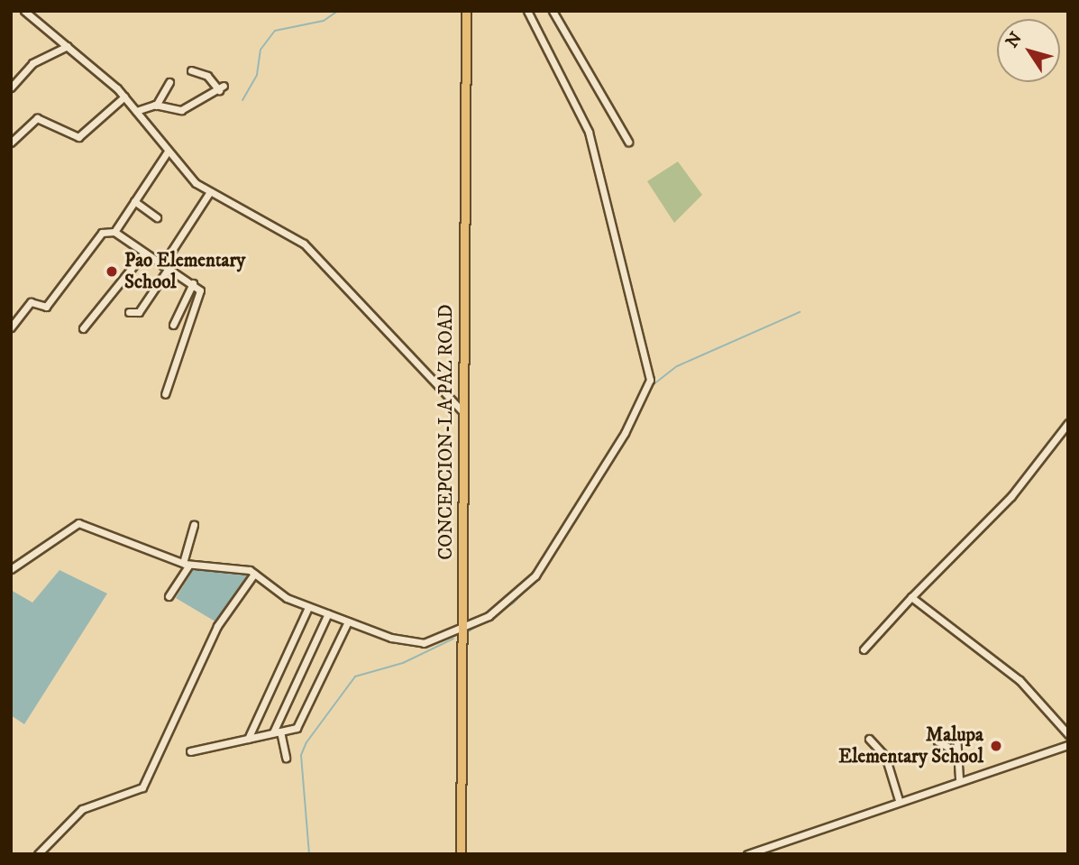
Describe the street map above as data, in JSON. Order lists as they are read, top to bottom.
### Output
{
  "streets": {
    "main road": ["CONCEPCION-LA PAZ ROAD"]
  },
  "places": ["Pao Elementary School", "Malupa Elementary School"],
  "north": "top left"
}
